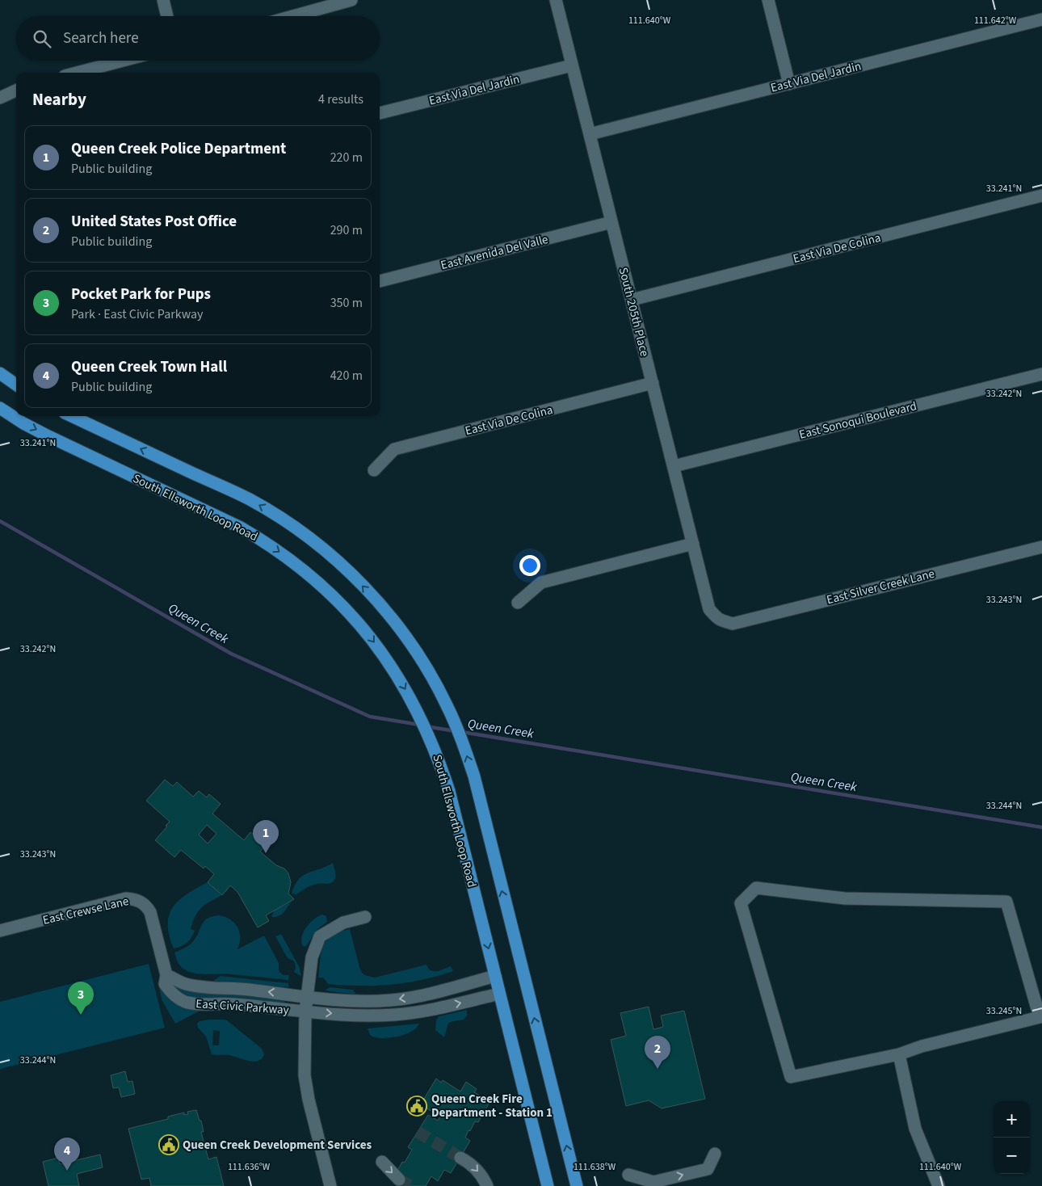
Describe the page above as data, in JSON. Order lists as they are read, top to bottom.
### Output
{
  "streets": {
    "main road": ["South Ellsworth Loop Road"],
    "street": [
      "East Via Del Jardin",
      "East Via De Colina",
      "East Avenida Del Valle",
      "South 205th Place",
      "East Sonoqui Boulevard",
      "East Silver Creek Lane",
      "East Crewse Lane",
      "East Civic Parkway"
    ]
  },
  "crossings": [
    ["East Via Del Jardin", "South 205th Place"],
    ["East Via De Colina", "South 205th Place"],
    ["East Avenida Del Valle", "South 205th Place"],
    ["South 205th Place", "East Sonoqui Boulevard"],
    ["South 205th Place", "East Silver Creek Lane"],
    ["South Ellsworth Loop Road", "East Civic Parkway"],
    ["East Crewse Lane", "East Civic Parkway"]
  ],
  "water": ["Queen Creek"],
  "places": {
    "public building": ["Queen Creek Fire Department - Station 1", "Queen Creek Development Services"]
  },
  "page": {
    "search": "Search here",
    "heading": ["Nearby", "4 results"],
    "list": [
      {
        "mark": "1",
        "name": "Queen Creek Police Department",
        "note": "Public building",
        "value": "220 m"
      },
      {
        "mark": "2",
        "name": "United States Post Office",
        "note": "Public building",
        "value": "290 m"
      },
      {
        "mark": "3",
        "name": "Pocket Park for Pups",
        "note": "Park · East Civic Parkway",
        "value": "350 m"
      },
      {
        "mark": "4",
        "name": "Queen Creek Town Hall",
        "note": "Public building",
        "value": "420 m"
      }
    ],
    "pins": [
      "1",
      "3",
      "2",
      "4"
    ],
    "map_buttons": ["+", "−"]
  },
  "coordinates": [
    "111.640°W",
    "111.642°W",
    "33.241°N",
    "33.242°N",
    "33.243°N",
    "33.244°N",
    "33.245°N",
    "111.636°W",
    "111.638°W"
  ]
}
